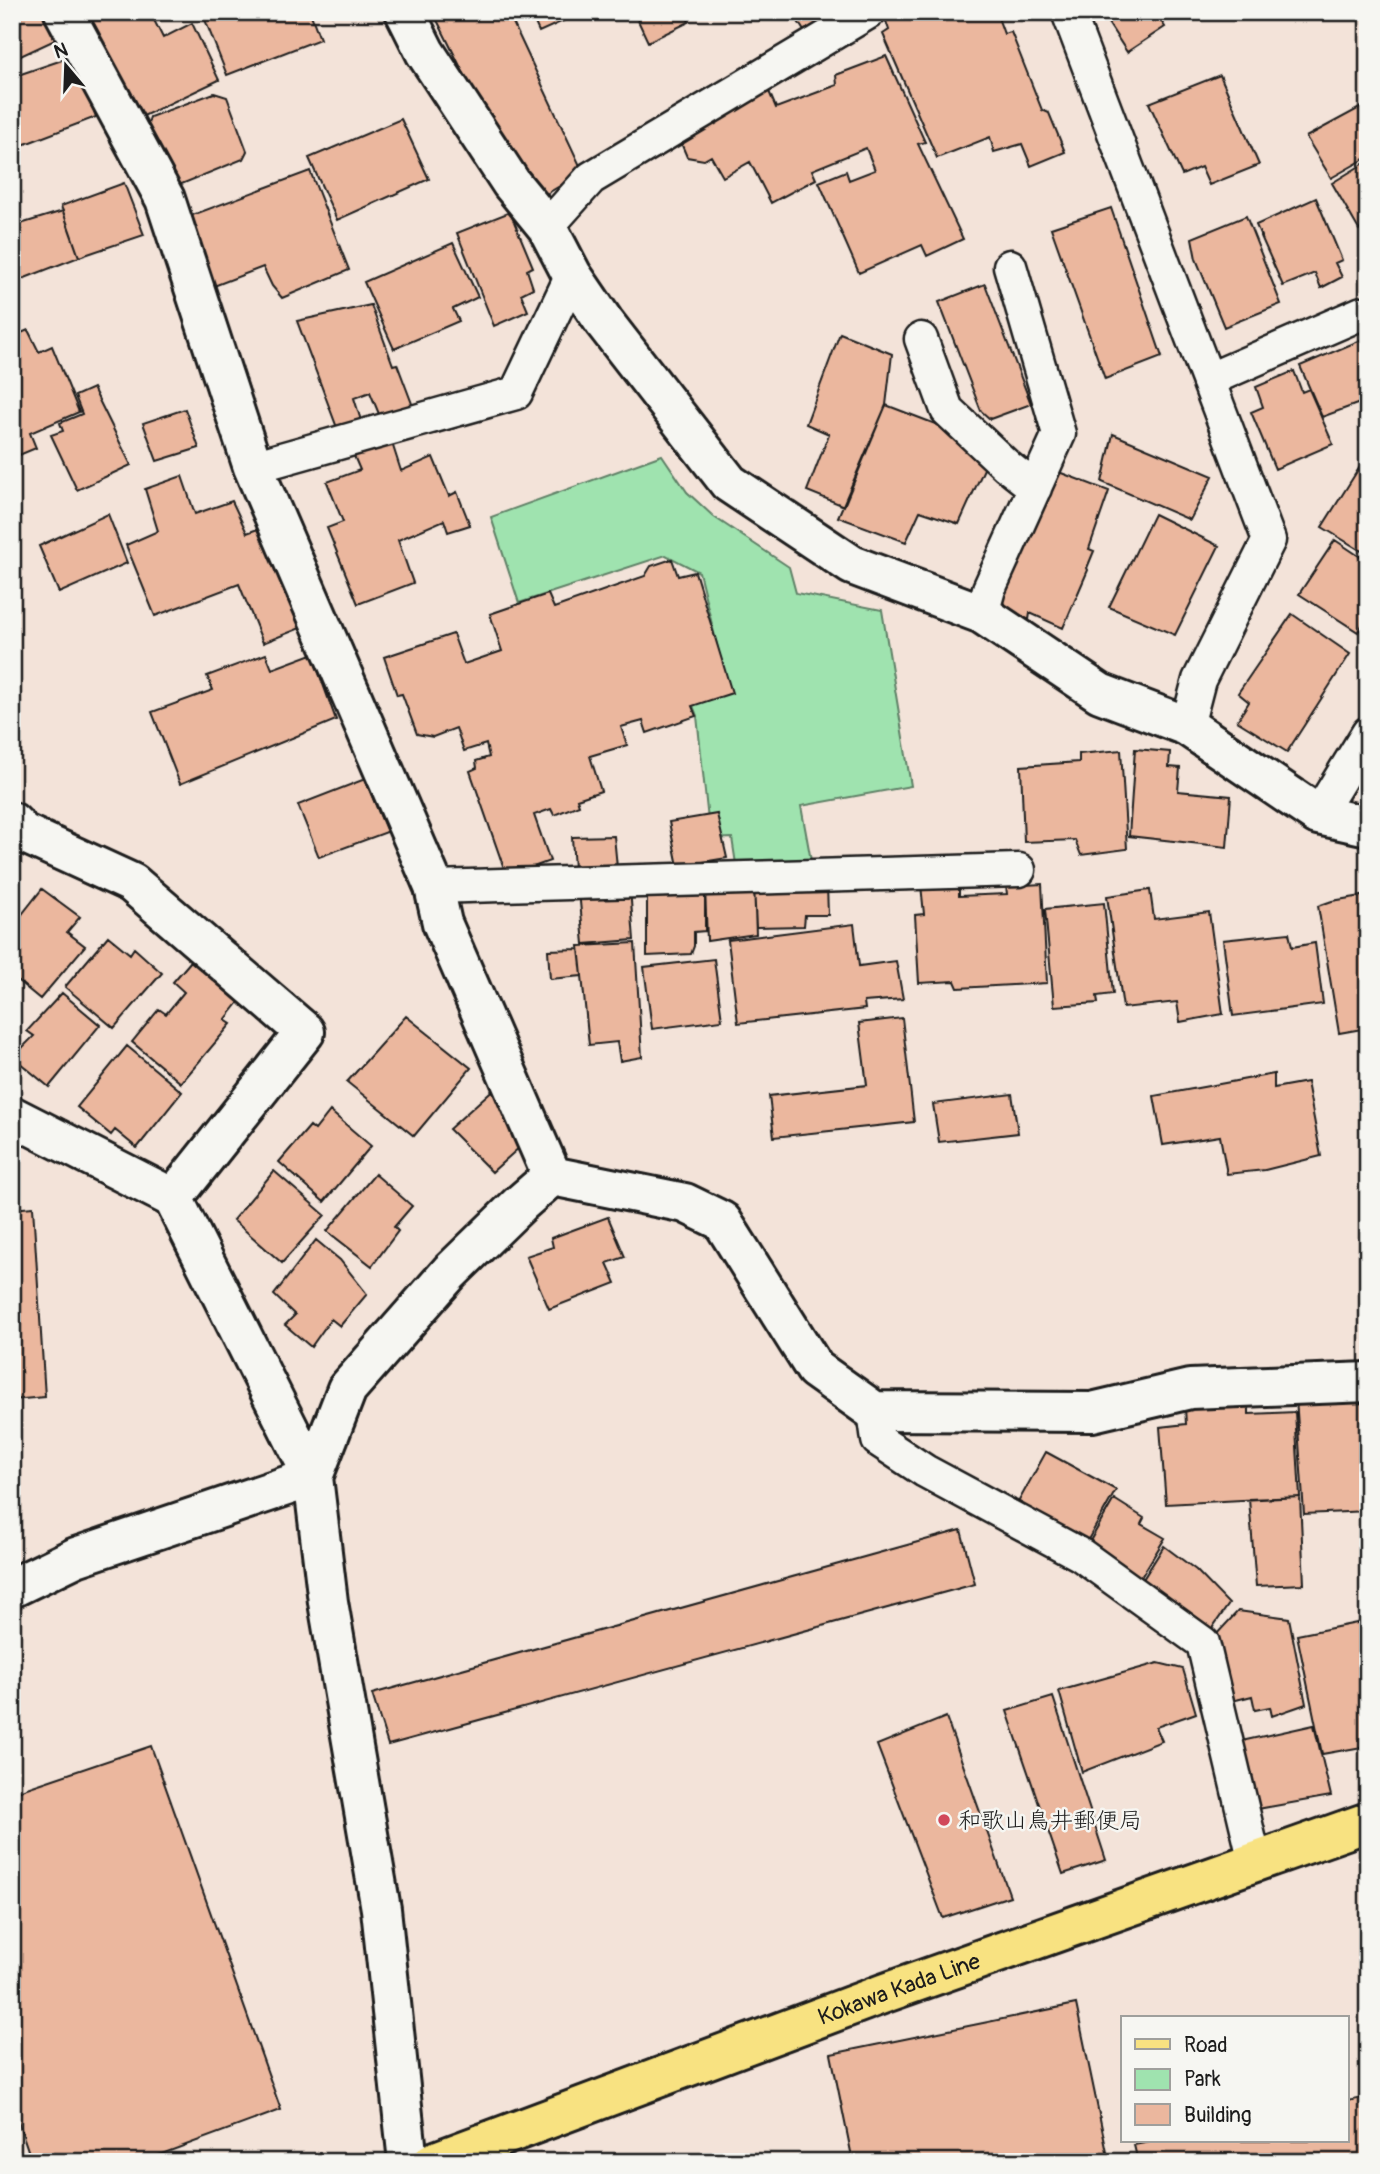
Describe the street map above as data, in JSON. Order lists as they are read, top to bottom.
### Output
{
  "streets": {
    "main road": ["Kokawa Kada Line"]
  },
  "places": ["和歌山鳥井郵便局"],
  "legend": ["Road", "Park", "Building"],
  "north": "top"
}
